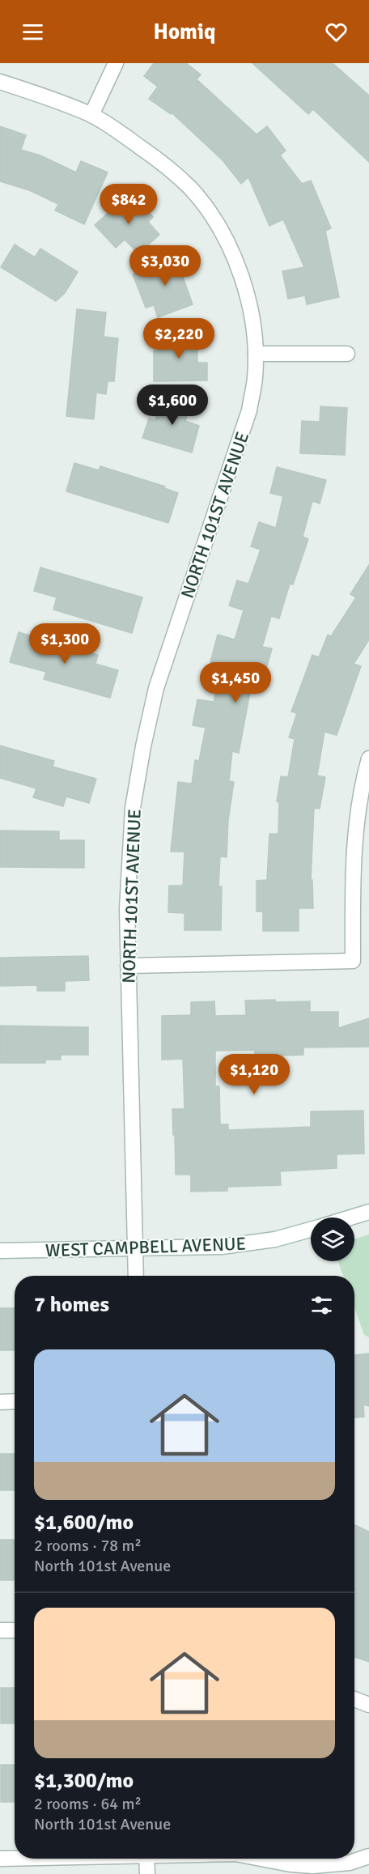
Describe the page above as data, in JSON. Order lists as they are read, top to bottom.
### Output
{
  "streets": {
    "street": ["NORTH 101ST AVENUE", "WEST CAMPBELL AVENUE"]
  },
  "crossings": [
    ["NORTH 101ST AVENUE", "WEST CAMPBELL AVENUE"]
  ],
  "page": {
    "header": "Homiq",
    "price": [
      "$842",
      "$3,030",
      "$2,220",
      "$1,600",
      "$1,300",
      "$1,450",
      "$1,120"
    ],
    "heading": "7 homes",
    "list": [
      {
        "name": "$1,600/mo",
        "note": "2 rooms · 78 m² · North 101st Avenue"
      },
      {
        "name": "$1,300/mo",
        "note": "2 rooms · 64 m² · North 101st Avenue"
      }
    ]
  }
}
